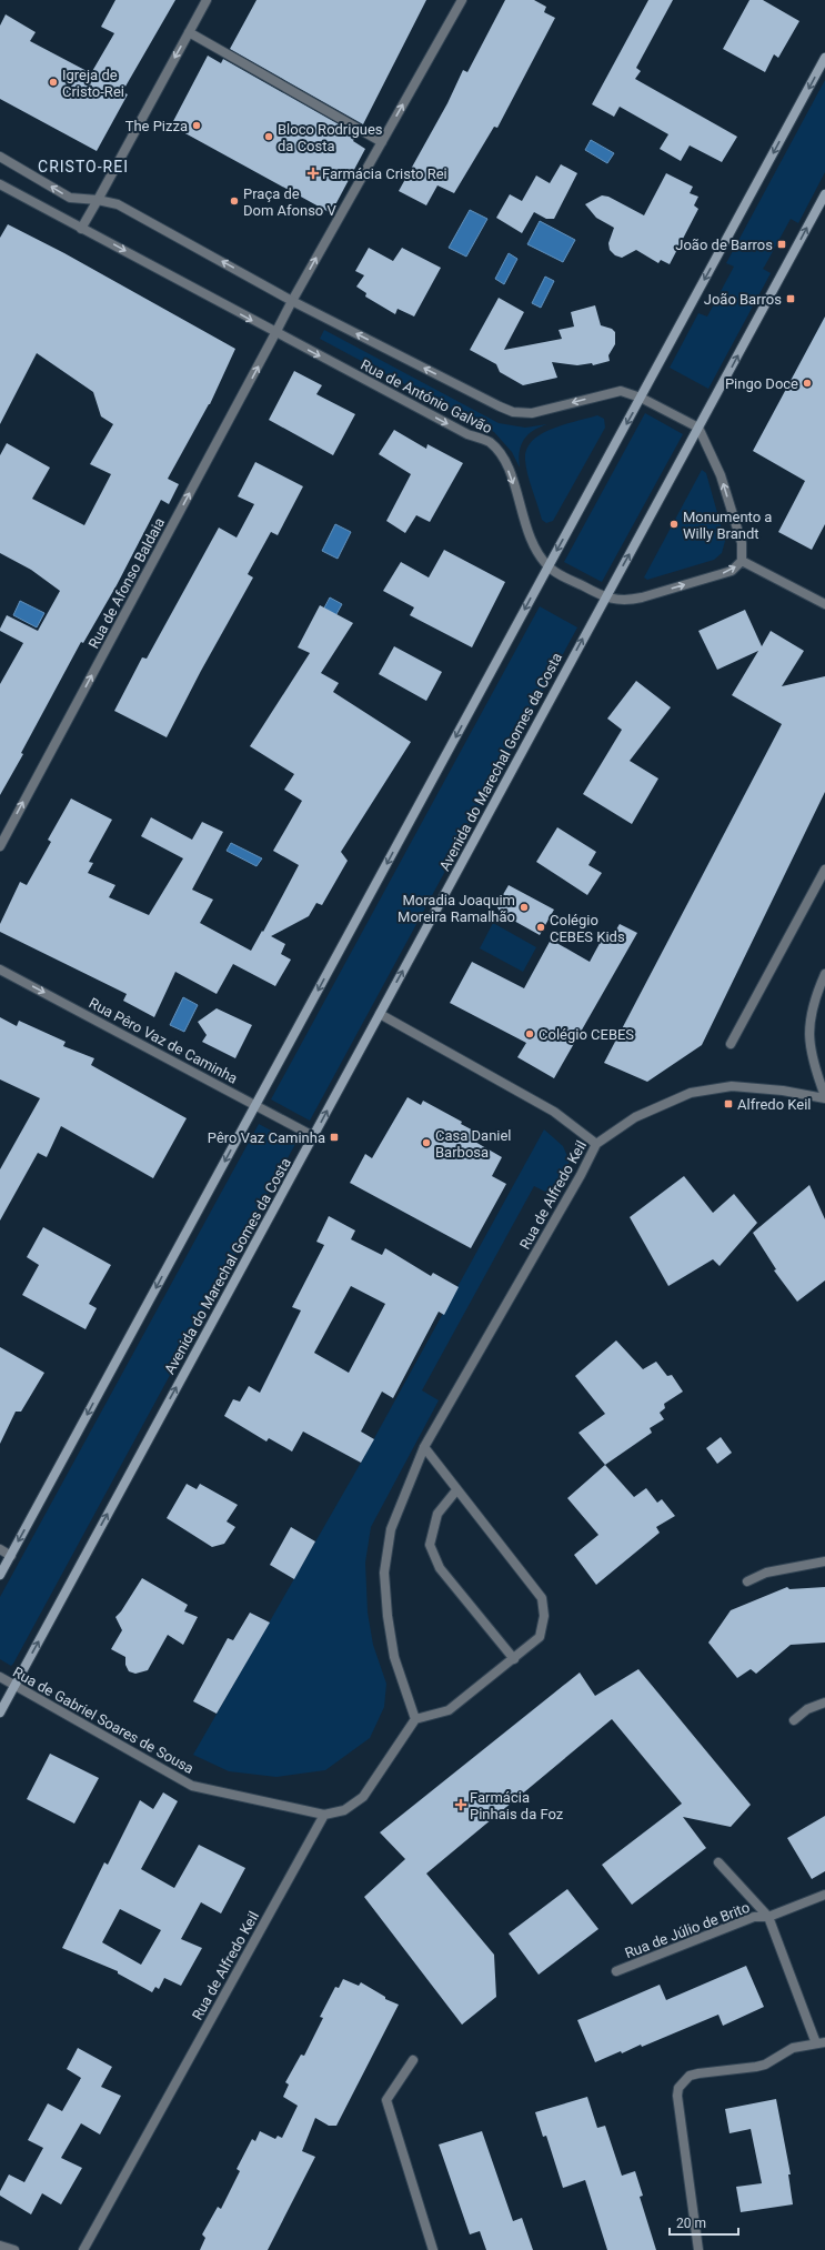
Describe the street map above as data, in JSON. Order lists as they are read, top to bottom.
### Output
{
  "streets": {
    "main road": ["Avenida do Marechal Gomes da Costa"],
    "street": [
      "Rua de António Galvão",
      "Rua de Afonso Baldaia",
      "Rua Pêro Vaz de Caminha",
      "Rua de Alfredo Keil",
      "Rua de Gabriel Soares de Sousa",
      "Rua de Júlio de Brito"
    ]
  },
  "crossings": [
    ["Rua de António Galvão", "Rua de Afonso Baldaia"],
    ["Avenida do Marechal Gomes da Costa", "Rua Pêro Vaz de Caminha"],
    ["Avenida do Marechal Gomes da Costa", "Rua de Gabriel Soares de Sousa"],
    ["Rua de Alfredo Keil", "Rua de Gabriel Soares de Sousa"]
  ],
  "one_way": ["Rua de Afonso Baldaia", "Rua Pêro Vaz de Caminha"],
  "districts": ["CRISTO-REI"],
  "places": {
    "other": [
      "Igreja de Cristo-Rei",
      "The Pizza",
      "Bloco Rodrigues da Costa",
      "Praça de Dom Afonso V",
      "Pingo Doce",
      "Monumento a Willy Brandt",
      "Moradia Joaquim Moreira Ramalhão",
      "Colégio CEBES Kids",
      "Colégio CEBES",
      "Casa Daniel Barbosa"
    ],
    "health": ["Farmácia Cristo Rei", "Farmácia Pinhais da Foz"],
    "transit": [
      "João de Barros",
      "João Barros",
      "Alfredo Keil",
      "Pêro Vaz Caminha"
    ]
  },
  "scale_bar": "20 m"
}
